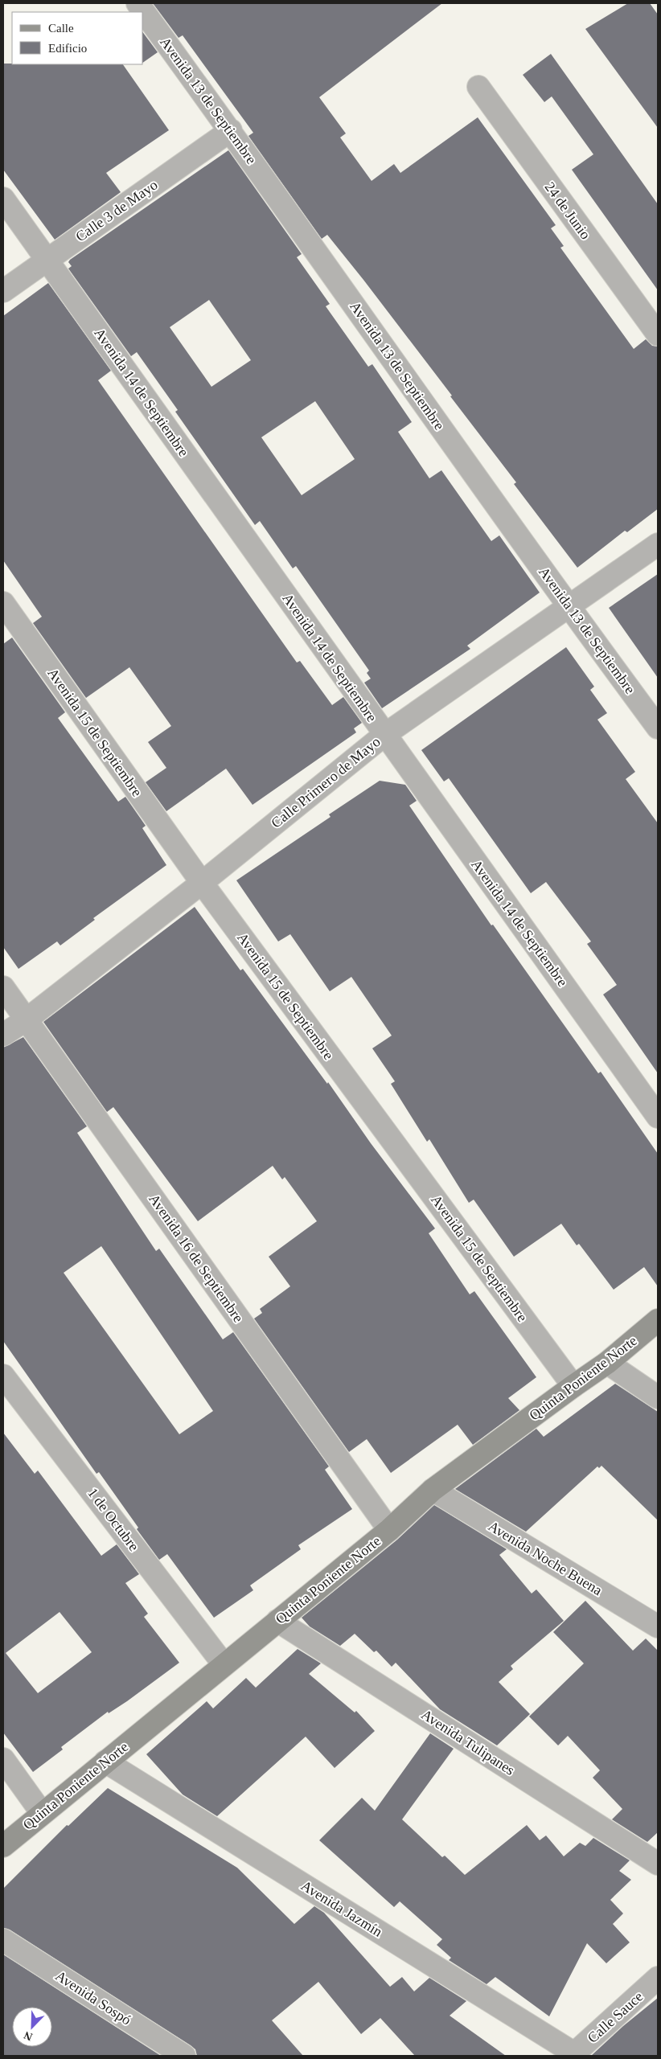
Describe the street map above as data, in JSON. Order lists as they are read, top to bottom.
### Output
{
  "streets": {
    "street": [
      "Avenida 13 de Septiembre",
      "Calle 3 de Mayo",
      "24 de Junio",
      "Avenida 14 de Septiembre",
      "Avenida 15 de Septiembre",
      "Calle Primero de Mayo",
      "Avenida 16 de Septiembre",
      "Quinta Poniente Norte",
      "1 de Octubre",
      "Avenida Noche Buena",
      "Avenida Tulipanes",
      "Avenida Jazmín",
      "Avenida Sospó",
      "Calle Sauce"
    ]
  },
  "crossings": [
    ["Avenida 13 de Septiembre", "Calle 3 de Mayo"],
    ["Avenida 13 de Septiembre", "Calle Primero de Mayo"],
    ["Calle 3 de Mayo", "Avenida 14 de Septiembre"],
    ["Avenida 14 de Septiembre", "Calle Primero de Mayo"],
    ["Avenida 15 de Septiembre", "Calle Primero de Mayo"],
    ["Avenida 15 de Septiembre", "Quinta Poniente Norte"],
    ["Calle Primero de Mayo", "Avenida 16 de Septiembre"],
    ["Avenida 16 de Septiembre", "Quinta Poniente Norte"],
    ["Quinta Poniente Norte", "1 de Octubre"],
    ["Quinta Poniente Norte", "Avenida Noche Buena"],
    ["Quinta Poniente Norte", "Avenida Tulipanes"],
    ["Quinta Poniente Norte", "Avenida Jazmín"],
    ["Avenida Jazmín", "Calle Sauce"]
  ],
  "legend": ["Calle", "Edificio"],
  "north": "bottom left"
}
